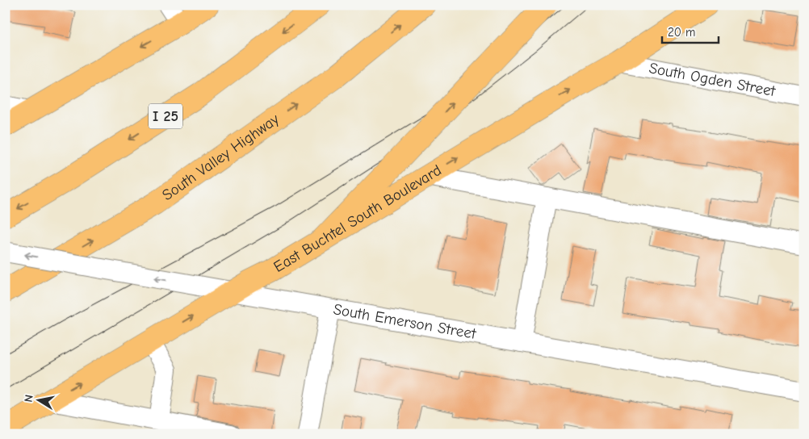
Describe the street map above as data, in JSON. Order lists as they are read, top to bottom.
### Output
{
  "streets": {
    "main road": ["I 25", "South Valley Highway", "East Buchtel South Boulevard"],
    "street": ["South Ogden Street", "South Emerson Street"]
  },
  "crossings": [
    ["South Ogden Street", "East Buchtel South Boulevard"],
    ["East Buchtel South Boulevard", "South Emerson Street"]
  ],
  "scale_bar": "20 m",
  "north": "left"
}
